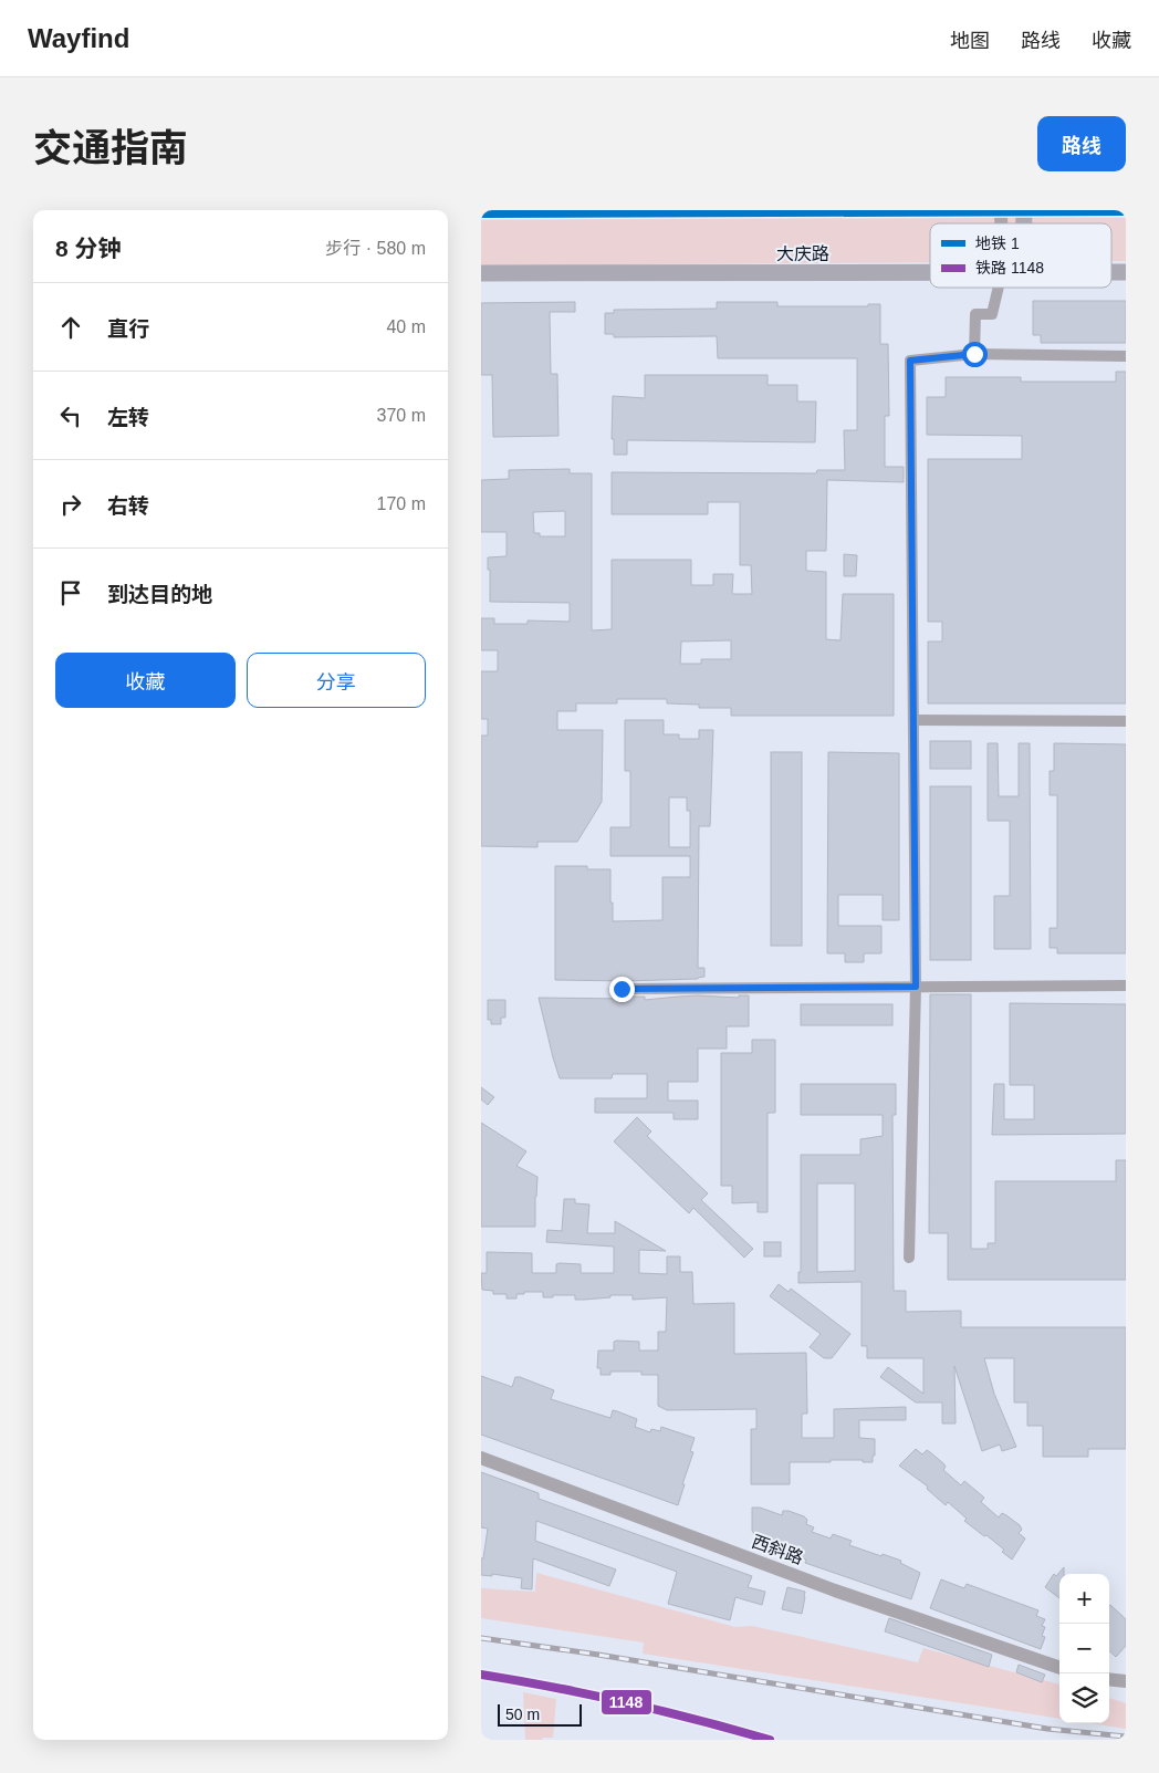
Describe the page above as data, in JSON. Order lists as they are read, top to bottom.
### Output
{
  "streets": {
    "main road": ["大庆路"],
    "street": ["西斜路"]
  },
  "lines": ["metro line 1", "rail line 1148"],
  "legend": ["地铁 1", "铁路 1148"],
  "scale_bar": "50 m",
  "page": {
    "header": "Wayfind",
    "nav": ["地图", "路线", "收藏"],
    "title": "交通指南",
    "buttons": [
      "路线",
      ["收藏", "分享"]
    ],
    "heading": ["8 分钟", "步行 · 580 m"],
    "list": [
      ["直行", "40 m"],
      ["左转", "370 m"],
      ["右转", "170 m"],
      "到达目的地"
    ],
    "map_buttons": ["+", "−"],
    "scale": "50 m"
  }
}
